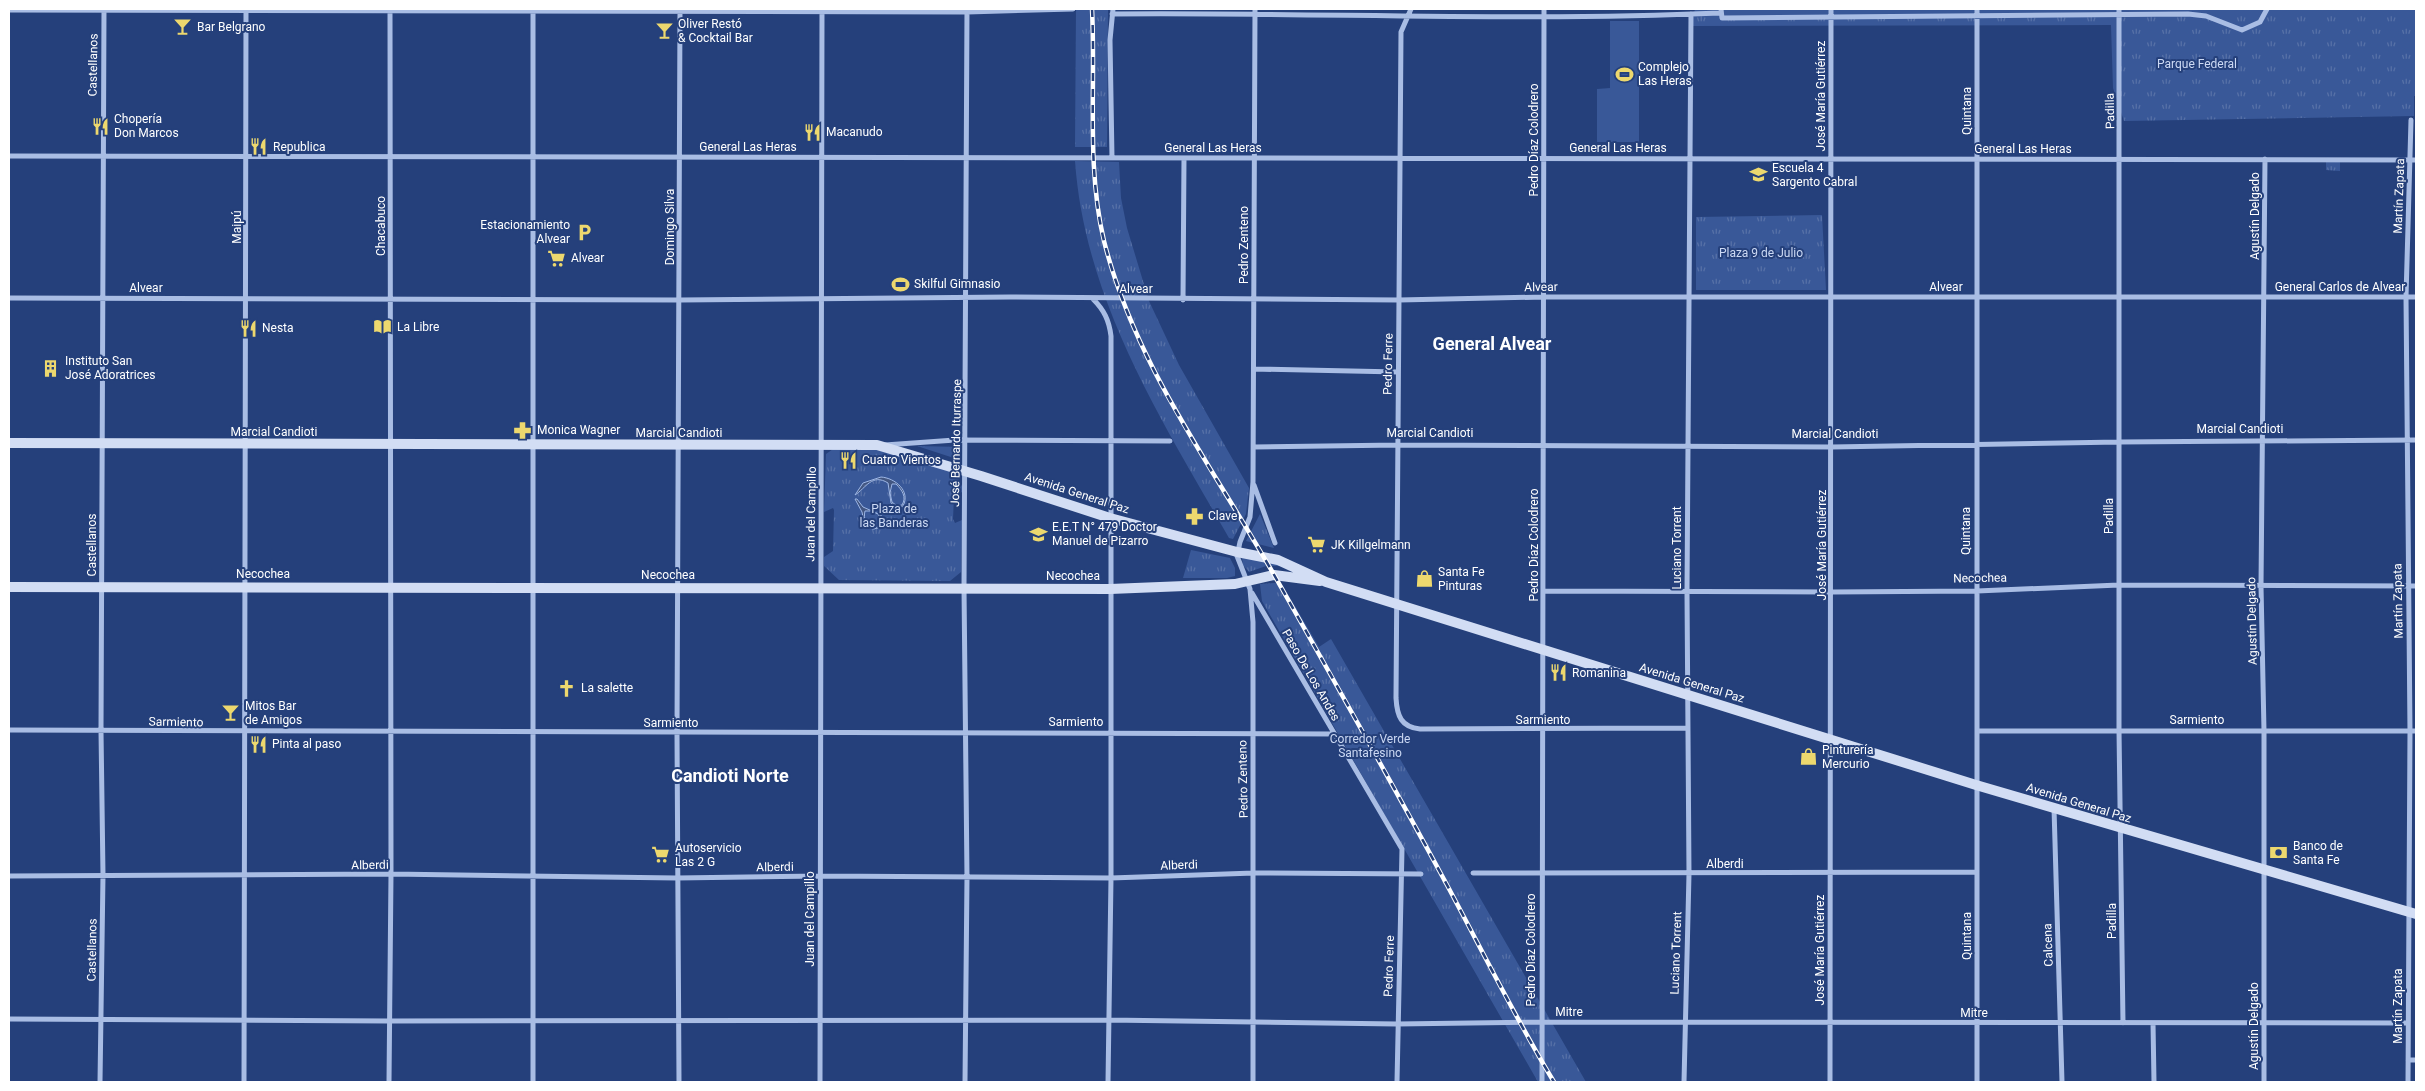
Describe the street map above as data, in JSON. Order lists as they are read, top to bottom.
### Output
{
  "streets": {
    "main road": ["Marcial Candioti", "Avenida General Paz", "Necochea"],
    "street": [
      "Castellanos",
      "José María Gutiérrez",
      "Quintana",
      "Padilla",
      "Pedro Díaz Colodrero",
      "General Las Heras",
      "Martín Zapata",
      "Agustín Delgado",
      "Chacabuco",
      "Maipú",
      "Domingo Silva",
      "Pedro Zenteno",
      "Alvear",
      "General Carlos de Alvear",
      "Pedro Ferre",
      "José Bernardo Iturraspe",
      "Juan del Campillo",
      "Luciano Torrent",
      "Paso De Los Andes",
      "Sarmiento",
      "Alberdi",
      "Calcena",
      "Mitre"
    ]
  },
  "crossings": [
    ["Castellanos", "General Las Heras"],
    ["Castellanos", "Alvear"],
    ["Castellanos", "Marcial Candioti"],
    ["Castellanos", "Necochea"],
    ["Castellanos", "Sarmiento"],
    ["Castellanos", "Alberdi"],
    ["Castellanos", "Mitre"],
    ["José María Gutiérrez", "General Las Heras"],
    ["José María Gutiérrez", "Alvear"],
    ["José María Gutiérrez", "Marcial Candioti"],
    ["José María Gutiérrez", "Avenida General Paz"],
    ["José María Gutiérrez", "Necochea"],
    ["José María Gutiérrez", "Alberdi"],
    ["José María Gutiérrez", "Mitre"],
    ["Quintana", "General Las Heras"],
    ["Quintana", "Alvear"],
    ["Quintana", "Marcial Candioti"],
    ["Quintana", "Avenida General Paz"],
    ["Quintana", "Necochea"],
    ["Quintana", "Sarmiento"],
    ["Quintana", "Alberdi"],
    ["Quintana", "Mitre"],
    ["Padilla", "General Las Heras"],
    ["Padilla", "Alvear"],
    ["Padilla", "Marcial Candioti"],
    ["Padilla", "Avenida General Paz"],
    ["Padilla", "Necochea"],
    ["Padilla", "Sarmiento"],
    ["Padilla", "Mitre"],
    ["Pedro Díaz Colodrero", "General Las Heras"],
    ["Pedro Díaz Colodrero", "Alvear"],
    ["Pedro Díaz Colodrero", "Marcial Candioti"],
    ["Pedro Díaz Colodrero", "Avenida General Paz"],
    ["Pedro Díaz Colodrero", "Necochea"],
    ["Pedro Díaz Colodrero", "Sarmiento"],
    ["Pedro Díaz Colodrero", "Alberdi"],
    ["Pedro Díaz Colodrero", "Mitre"],
    ["General Las Heras", "Martín Zapata"],
    ["General Las Heras", "Agustín Delgado"],
    ["General Las Heras", "Chacabuco"],
    ["General Las Heras", "Maipú"],
    ["General Las Heras", "Domingo Silva"],
    ["General Las Heras", "Pedro Zenteno"],
    ["General Las Heras", "Pedro Ferre"],
    ["General Las Heras", "José Bernardo Iturraspe"],
    ["General Las Heras", "Juan del Campillo"],
    ["General Las Heras", "Luciano Torrent"],
    ["Martín Zapata", "General Carlos de Alvear"],
    ["Martín Zapata", "Marcial Candioti"],
    ["Martín Zapata", "Avenida General Paz"],
    ["Martín Zapata", "Necochea"],
    ["Martín Zapata", "Sarmiento"],
    ["Martín Zapata", "Mitre"],
    ["Agustín Delgado", "Alvear"],
    ["Agustín Delgado", "General Carlos de Alvear"],
    ["Agustín Delgado", "Marcial Candioti"],
    ["Agustín Delgado", "Avenida General Paz"],
    ["Agustín Delgado", "Necochea"],
    ["Agustín Delgado", "Sarmiento"],
    ["Agustín Delgado", "Mitre"],
    ["Chacabuco", "Alvear"],
    ["Chacabuco", "Marcial Candioti"],
    ["Chacabuco", "Necochea"],
    ["Chacabuco", "Sarmiento"],
    ["Chacabuco", "Alberdi"],
    ["Chacabuco", "Mitre"],
    ["Maipú", "Alvear"],
    ["Maipú", "Marcial Candioti"],
    ["Maipú", "Necochea"],
    ["Maipú", "Sarmiento"],
    ["Maipú", "Alberdi"],
    ["Maipú", "Mitre"],
    ["Domingo Silva", "Alvear"],
    ["Domingo Silva", "Marcial Candioti"],
    ["Domingo Silva", "Necochea"],
    ["Domingo Silva", "Sarmiento"],
    ["Domingo Silva", "Alberdi"],
    ["Domingo Silva", "Mitre"],
    ["Pedro Zenteno", "Alvear"],
    ["Pedro Zenteno", "Marcial Candioti"],
    ["Pedro Zenteno", "Avenida General Paz"],
    ["Pedro Zenteno", "Necochea"],
    ["Pedro Zenteno", "Paso De Los Andes"],
    ["Pedro Zenteno", "Sarmiento"],
    ["Pedro Zenteno", "Alberdi"],
    ["Pedro Zenteno", "Mitre"],
    ["Alvear", "General Carlos de Alvear"],
    ["Alvear", "Pedro Ferre"],
    ["Alvear", "José Bernardo Iturraspe"],
    ["Alvear", "Juan del Campillo"],
    ["Alvear", "Luciano Torrent"],
    ["Pedro Ferre", "Marcial Candioti"],
    ["Pedro Ferre", "Avenida General Paz"],
    ["Pedro Ferre", "Paso De Los Andes"],
    ["Pedro Ferre", "Sarmiento"],
    ["Pedro Ferre", "Alberdi"],
    ["Pedro Ferre", "Mitre"],
    ["Marcial Candioti", "José Bernardo Iturraspe"],
    ["Marcial Candioti", "Avenida General Paz"],
    ["Marcial Candioti", "Juan del Campillo"],
    ["Marcial Candioti", "Luciano Torrent"],
    ["José Bernardo Iturraspe", "Avenida General Paz"],
    ["José Bernardo Iturraspe", "Necochea"],
    ["José Bernardo Iturraspe", "Sarmiento"],
    ["José Bernardo Iturraspe", "Alberdi"],
    ["José Bernardo Iturraspe", "Mitre"],
    ["Avenida General Paz", "Luciano Torrent"],
    ["Avenida General Paz", "Necochea"],
    ["Avenida General Paz", "Calcena"],
    ["Juan del Campillo", "Necochea"],
    ["Juan del Campillo", "Sarmiento"],
    ["Juan del Campillo", "Alberdi"],
    ["Juan del Campillo", "Mitre"],
    ["Luciano Torrent", "Necochea"],
    ["Luciano Torrent", "Sarmiento"],
    ["Luciano Torrent", "Alberdi"],
    ["Luciano Torrent", "Mitre"],
    ["Necochea", "Paso De Los Andes"],
    ["Paso De Los Andes", "Sarmiento"],
    ["Calcena", "Mitre"]
  ],
  "districts": ["General Alvear", "Candioti Norte"],
  "parks": [
    "Parque Federal",
    "Plaza 9 de Julio",
    "Plaza de las Banderas",
    "Corredor Verde Santafesino"
  ],
  "places": {
    "bar": ["Bar Belgrano", "Oliver Restó & Cocktail Bar", "Mitos Bar de Amigos"],
    "sports": ["Complejo Las Heras", "Skilful Gimnasio"],
    "restaurant": [
      "Chopería Don Marcos",
      "Macanudo",
      "Republica",
      "Nesta",
      "Cuatro Vientos",
      "Romanina",
      "Pinta al paso"
    ],
    "school or university": ["Escuela 4 Sargento Cabral", "E.E.T N° 479 Doctor Manuel de Pizarro"],
    "parking": ["Estacionamiento Alvear"],
    "supermarket": ["Alvear", "JK Killgelmann", "Autoservicio Las 2 G"],
    "library": ["La Libre"],
    "building": ["Instituto San José Adoratrices"],
    "pharmacy": ["Monica Wagner", "Clave"],
    "shop": ["Santa Fe Pinturas", "Pinturería Mercurio"],
    "church": ["La salette"],
    "bank": ["Banco de Santa Fe"]
  }
}
